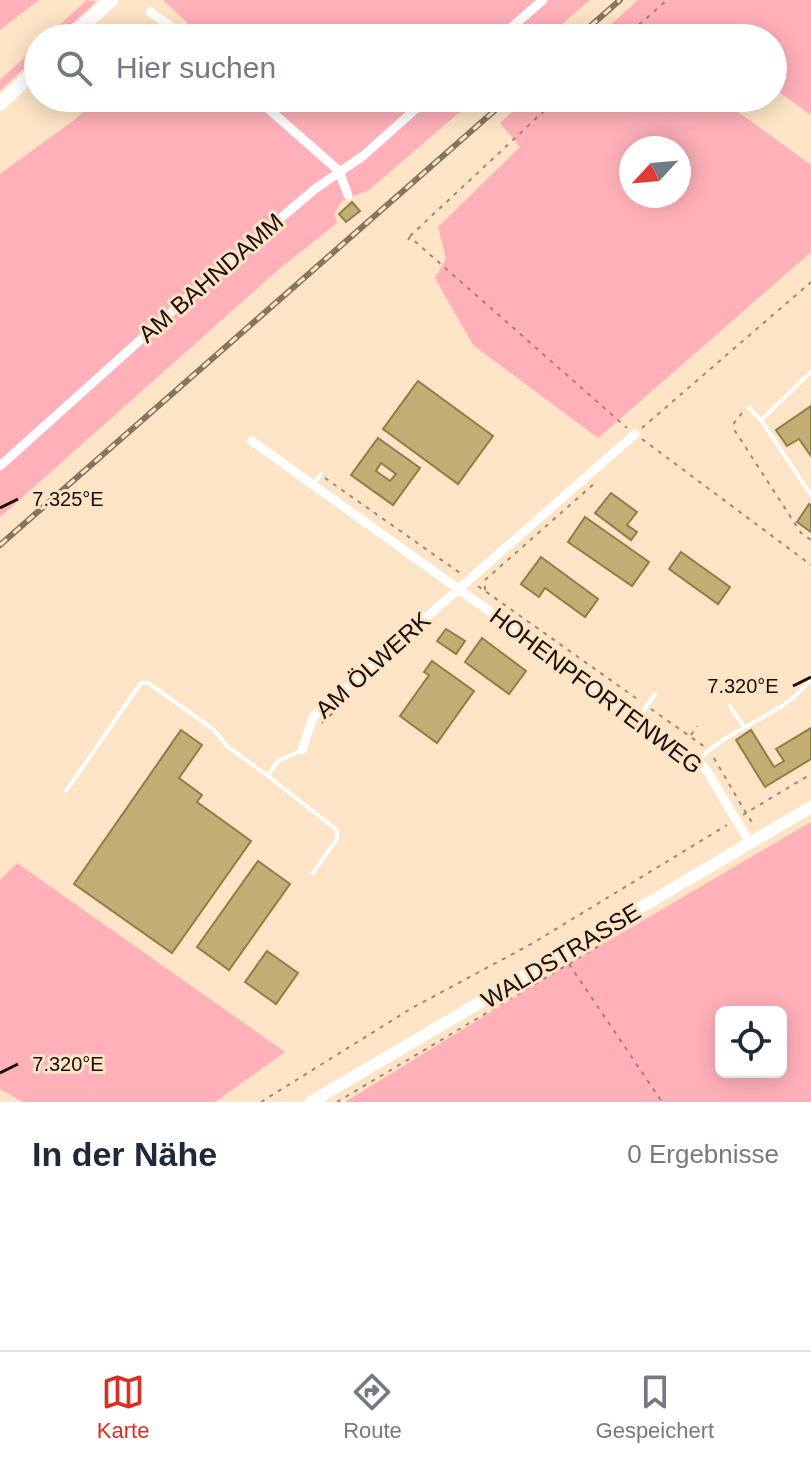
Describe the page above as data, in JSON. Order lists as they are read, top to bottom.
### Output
{
  "streets": {
    "street": [
      "AM BAHNDAMM",
      "AM ÖLWERK",
      "HOHENPFORTENWEG",
      "WALDSTRASSE"
    ]
  },
  "crossings": [
    ["AM ÖLWERK", "HOHENPFORTENWEG"],
    ["HOHENPFORTENWEG", "WALDSTRASSE"]
  ],
  "north": "bottom left",
  "page": {
    "search": "Hier suchen",
    "heading": ["In der Nähe", "0 Ergebnisse"],
    "nav": ["Karte", "Route", "Gespeichert"]
  },
  "coordinates": ["7.325°E", "7.320°E"]
}
